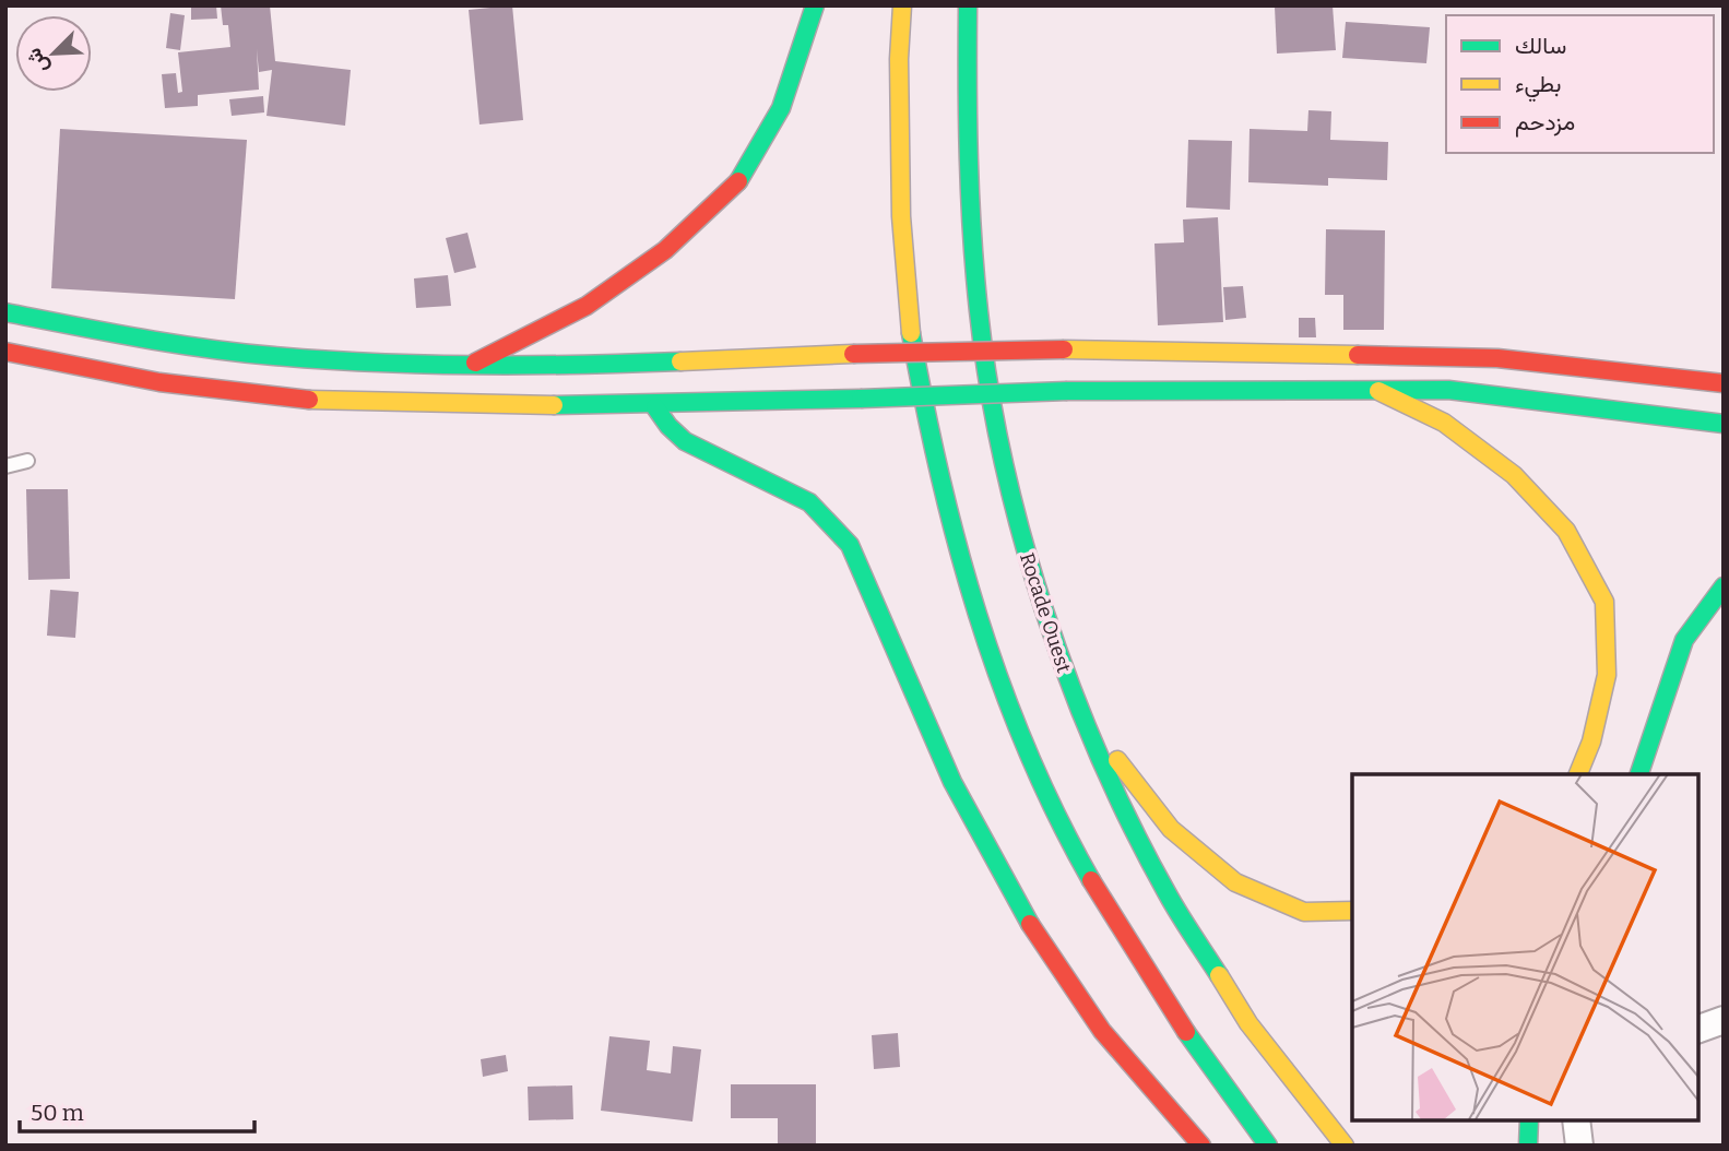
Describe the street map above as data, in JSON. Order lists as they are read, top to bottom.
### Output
{
  "streets": {
    "main road": ["Rocade Ouest"]
  },
  "legend": ["سالك", "بطيء", "مزدحم"],
  "scale_bar": "50 m",
  "north": "bottom left"
}
